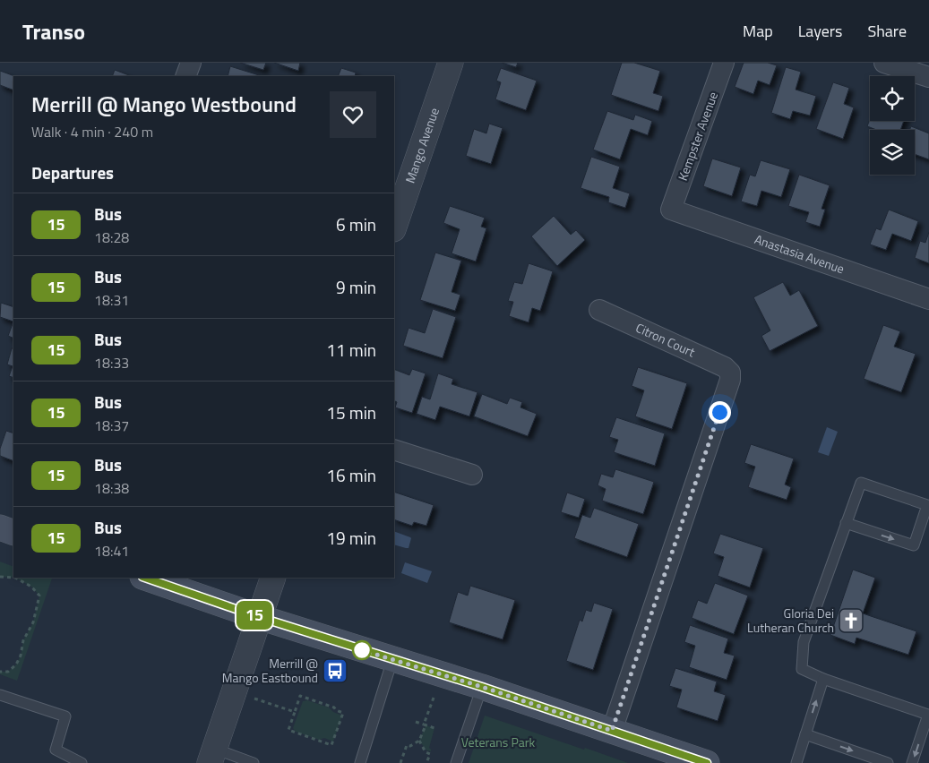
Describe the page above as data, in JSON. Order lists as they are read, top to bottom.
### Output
{
  "streets": {
    "street": [
      "Kempster Avenue",
      "Mango Avenue",
      "Anastasia Avenue",
      "Citron Court"
    ]
  },
  "crossings": [
    ["Kempster Avenue", "Anastasia Avenue"]
  ],
  "parks": ["Veterans Park"],
  "places": {
    "church": ["Gloria Dei Lutheran Church"],
    "bus stop": ["Merrill @ Mango Eastbound"]
  },
  "lines": ["bus line 15"],
  "page": {
    "header": "Transo",
    "nav": ["Map", "Layers", "Share"],
    "on_map": "15",
    "heading": [
      ["Merrill @ Mango Westbound", "Walk · 4 min · 240 m"],
      "Departures"
    ],
    "list": [
      {
        "mark": "15",
        "name": "Bus",
        "note": "18:28",
        "value": "6 min"
      },
      {
        "mark": "15",
        "name": "Bus",
        "note": "18:31",
        "value": "9 min"
      },
      {
        "mark": "15",
        "name": "Bus",
        "note": "18:33",
        "value": "11 min"
      },
      {
        "mark": "15",
        "name": "Bus",
        "note": "18:37",
        "value": "15 min"
      },
      {
        "mark": "15",
        "name": "Bus",
        "note": "18:38",
        "value": "16 min"
      },
      {
        "mark": "15",
        "name": "Bus",
        "note": "18:41",
        "value": "19 min"
      }
    ]
  }
}
